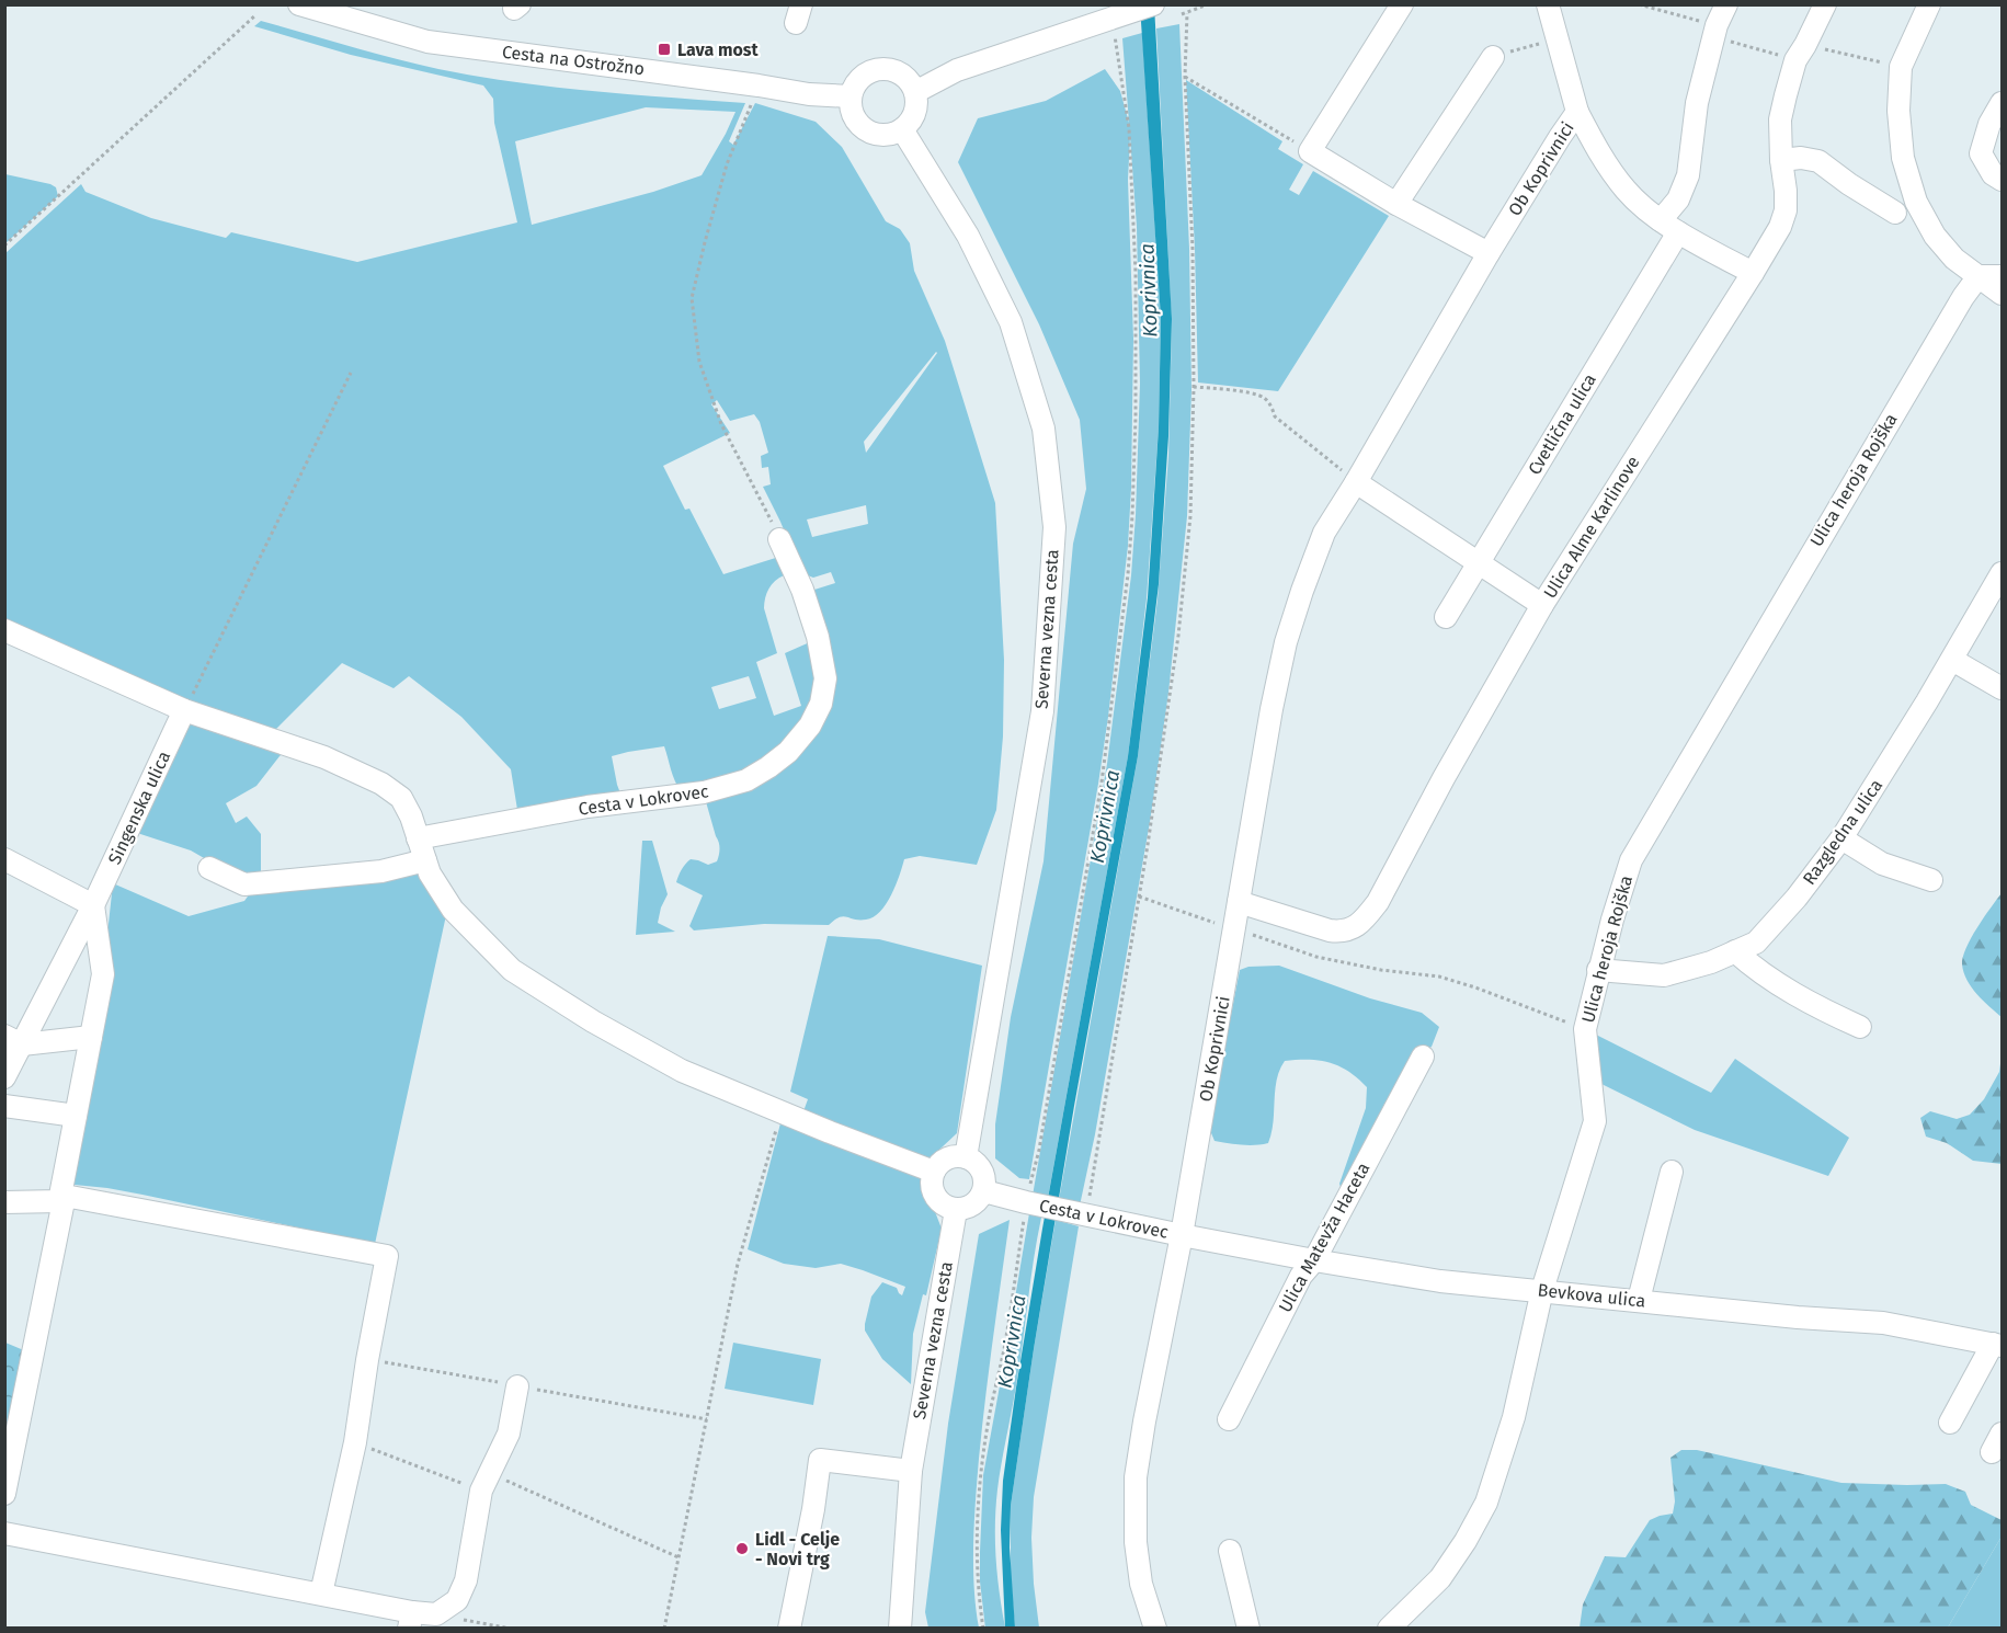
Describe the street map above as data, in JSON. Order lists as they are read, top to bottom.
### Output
{
  "streets": {
    "street": [
      "Cesta na Ostrožno",
      "Ob Koprivnici",
      "Cvetlična ulica",
      "Ulica heroja Rojška",
      "Ulica Alme Karlinove",
      "Severna vezna cesta",
      "Cesta v Lokrovec",
      "Singenska ulica",
      "Razgledna ulica",
      "Ulica Matevža Haceta",
      "Bevkova ulica"
    ]
  },
  "crossings": [
    ["Cesta na Ostrožno", "Severna vezna cesta"],
    ["Ob Koprivnici", "Ulica Alme Karlinove"],
    ["Ob Koprivnici", "Cesta v Lokrovec"],
    ["Ob Koprivnici", "Bevkova ulica"],
    ["Ulica heroja Rojška", "Razgledna ulica"],
    ["Ulica heroja Rojška", "Bevkova ulica"],
    ["Severna vezna cesta", "Cesta v Lokrovec"],
    ["Cesta v Lokrovec", "Bevkova ulica"],
    ["Ulica Matevža Haceta", "Bevkova ulica"]
  ],
  "water": ["Koprivnica"],
  "places": {
    "transit": ["Lava most"],
    "other": ["Lidl - Celje - Novi trg"]
  }
}
